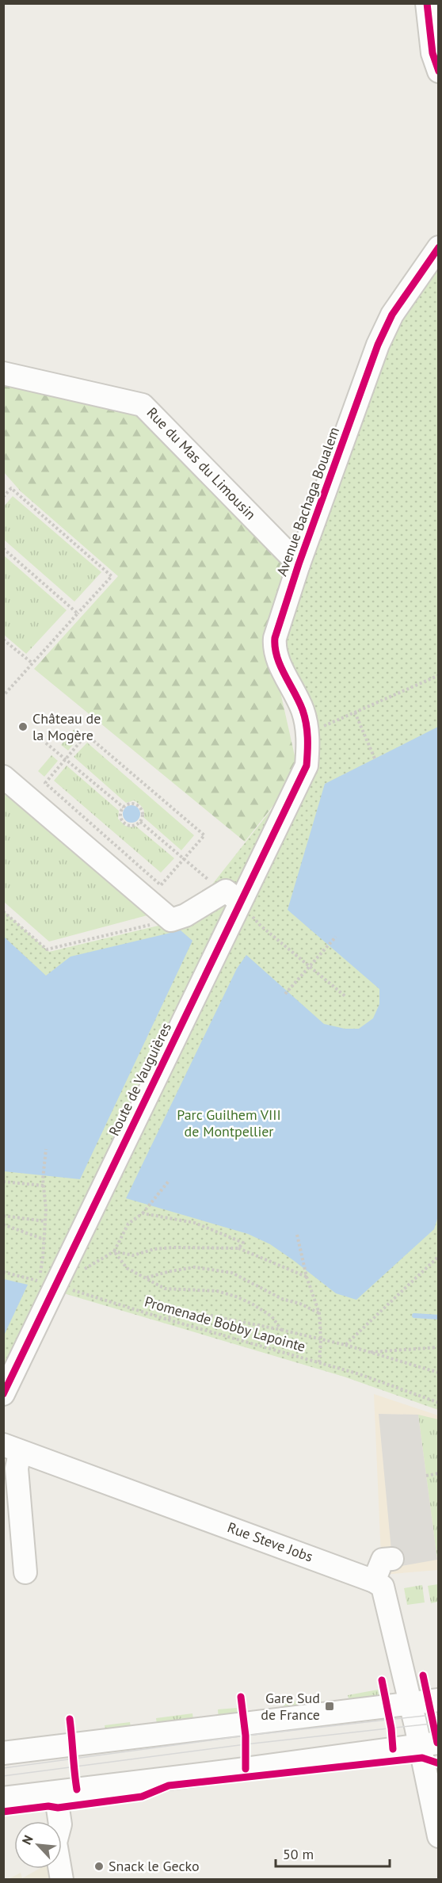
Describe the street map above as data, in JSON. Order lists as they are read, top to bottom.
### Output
{
  "streets": {
    "street": [
      "Rue du Mas du Limousin",
      "Avenue Bachaga Boualem",
      "Route de Vauguières",
      "Rue Steve Jobs"
    ],
    "path": ["Promenade Bobby Lapointe"]
  },
  "crossings": [
    ["Rue du Mas du Limousin", "Avenue Bachaga Boualem"],
    ["Avenue Bachaga Boualem", "Route de Vauguières"],
    ["Route de Vauguières", "Promenade Bobby Lapointe"]
  ],
  "parks": ["Parc Guilhem VIII de Montpellier"],
  "places": {
    "other": ["Château de la Mogère", "Snack le Gecko"],
    "transit": ["Gare Sud de France"]
  },
  "scale_bar": "50 m",
  "north": "top left"
}
